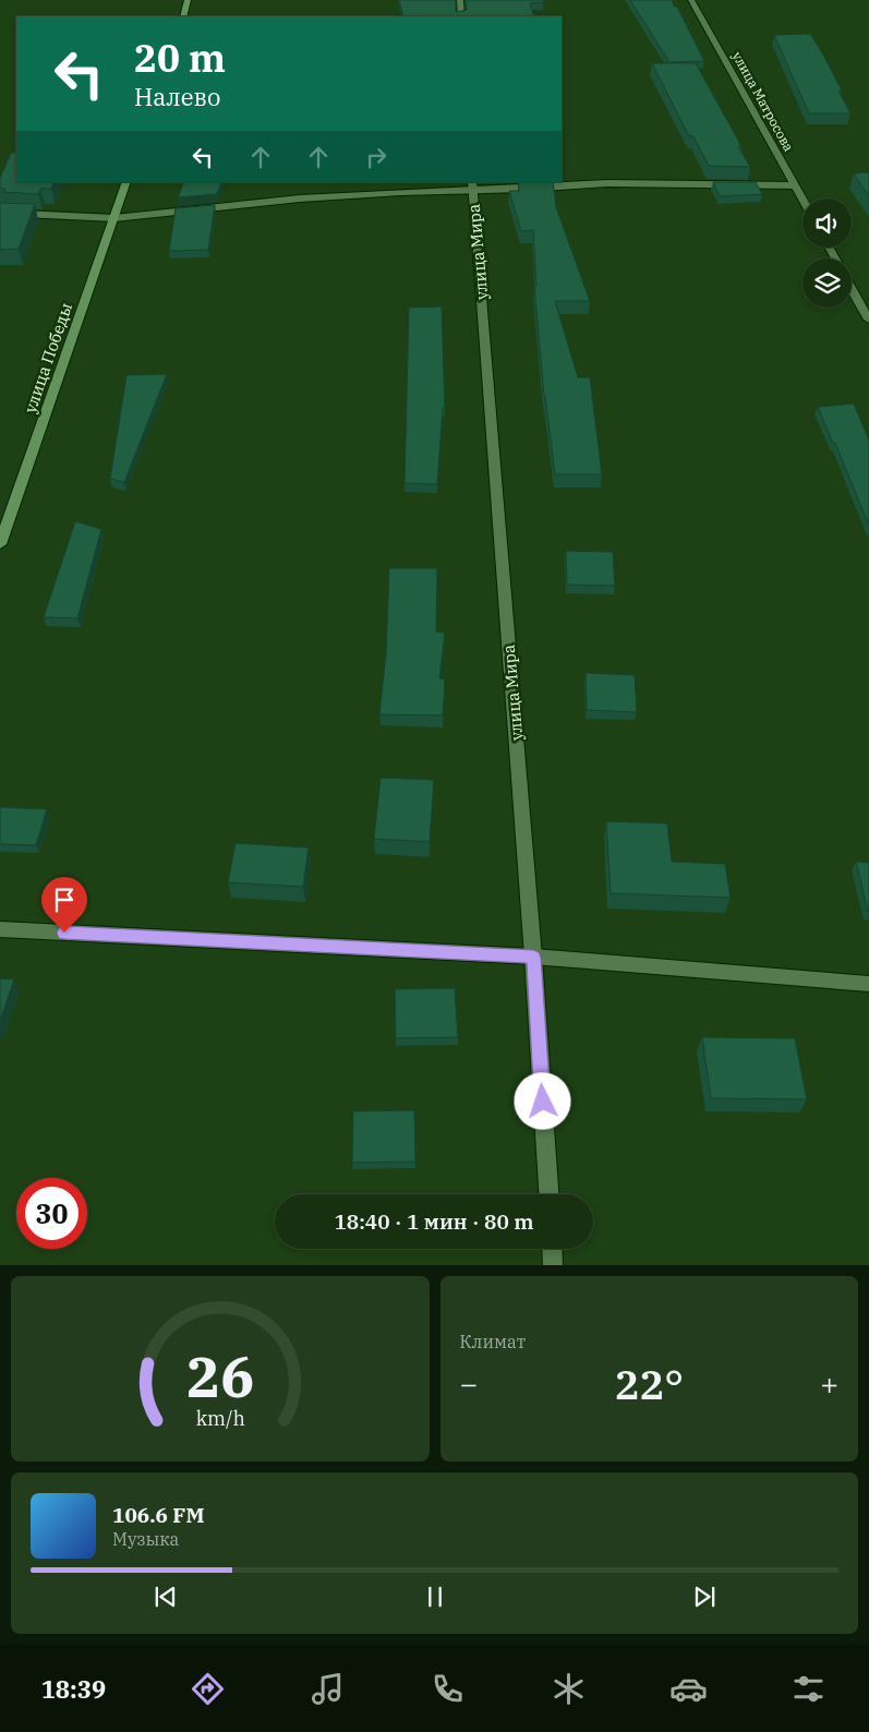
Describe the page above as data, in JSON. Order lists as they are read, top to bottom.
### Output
{
  "streets": {
    "street": ["улица Матросова", "улица Мира", "улица Победы"]
  },
  "page": {
    "turn": ["20 m", "Налево"],
    "limit": "30",
    "trip": "18:40 · 1 мин · 80 m",
    "tile": "Климат",
    "heat": ["−", "22°", "+"],
    "song": ["106.6 FM", "Музыка"],
    "tabs": "18:39",
    "gauge": ["26", "km/h"]
  }
}
